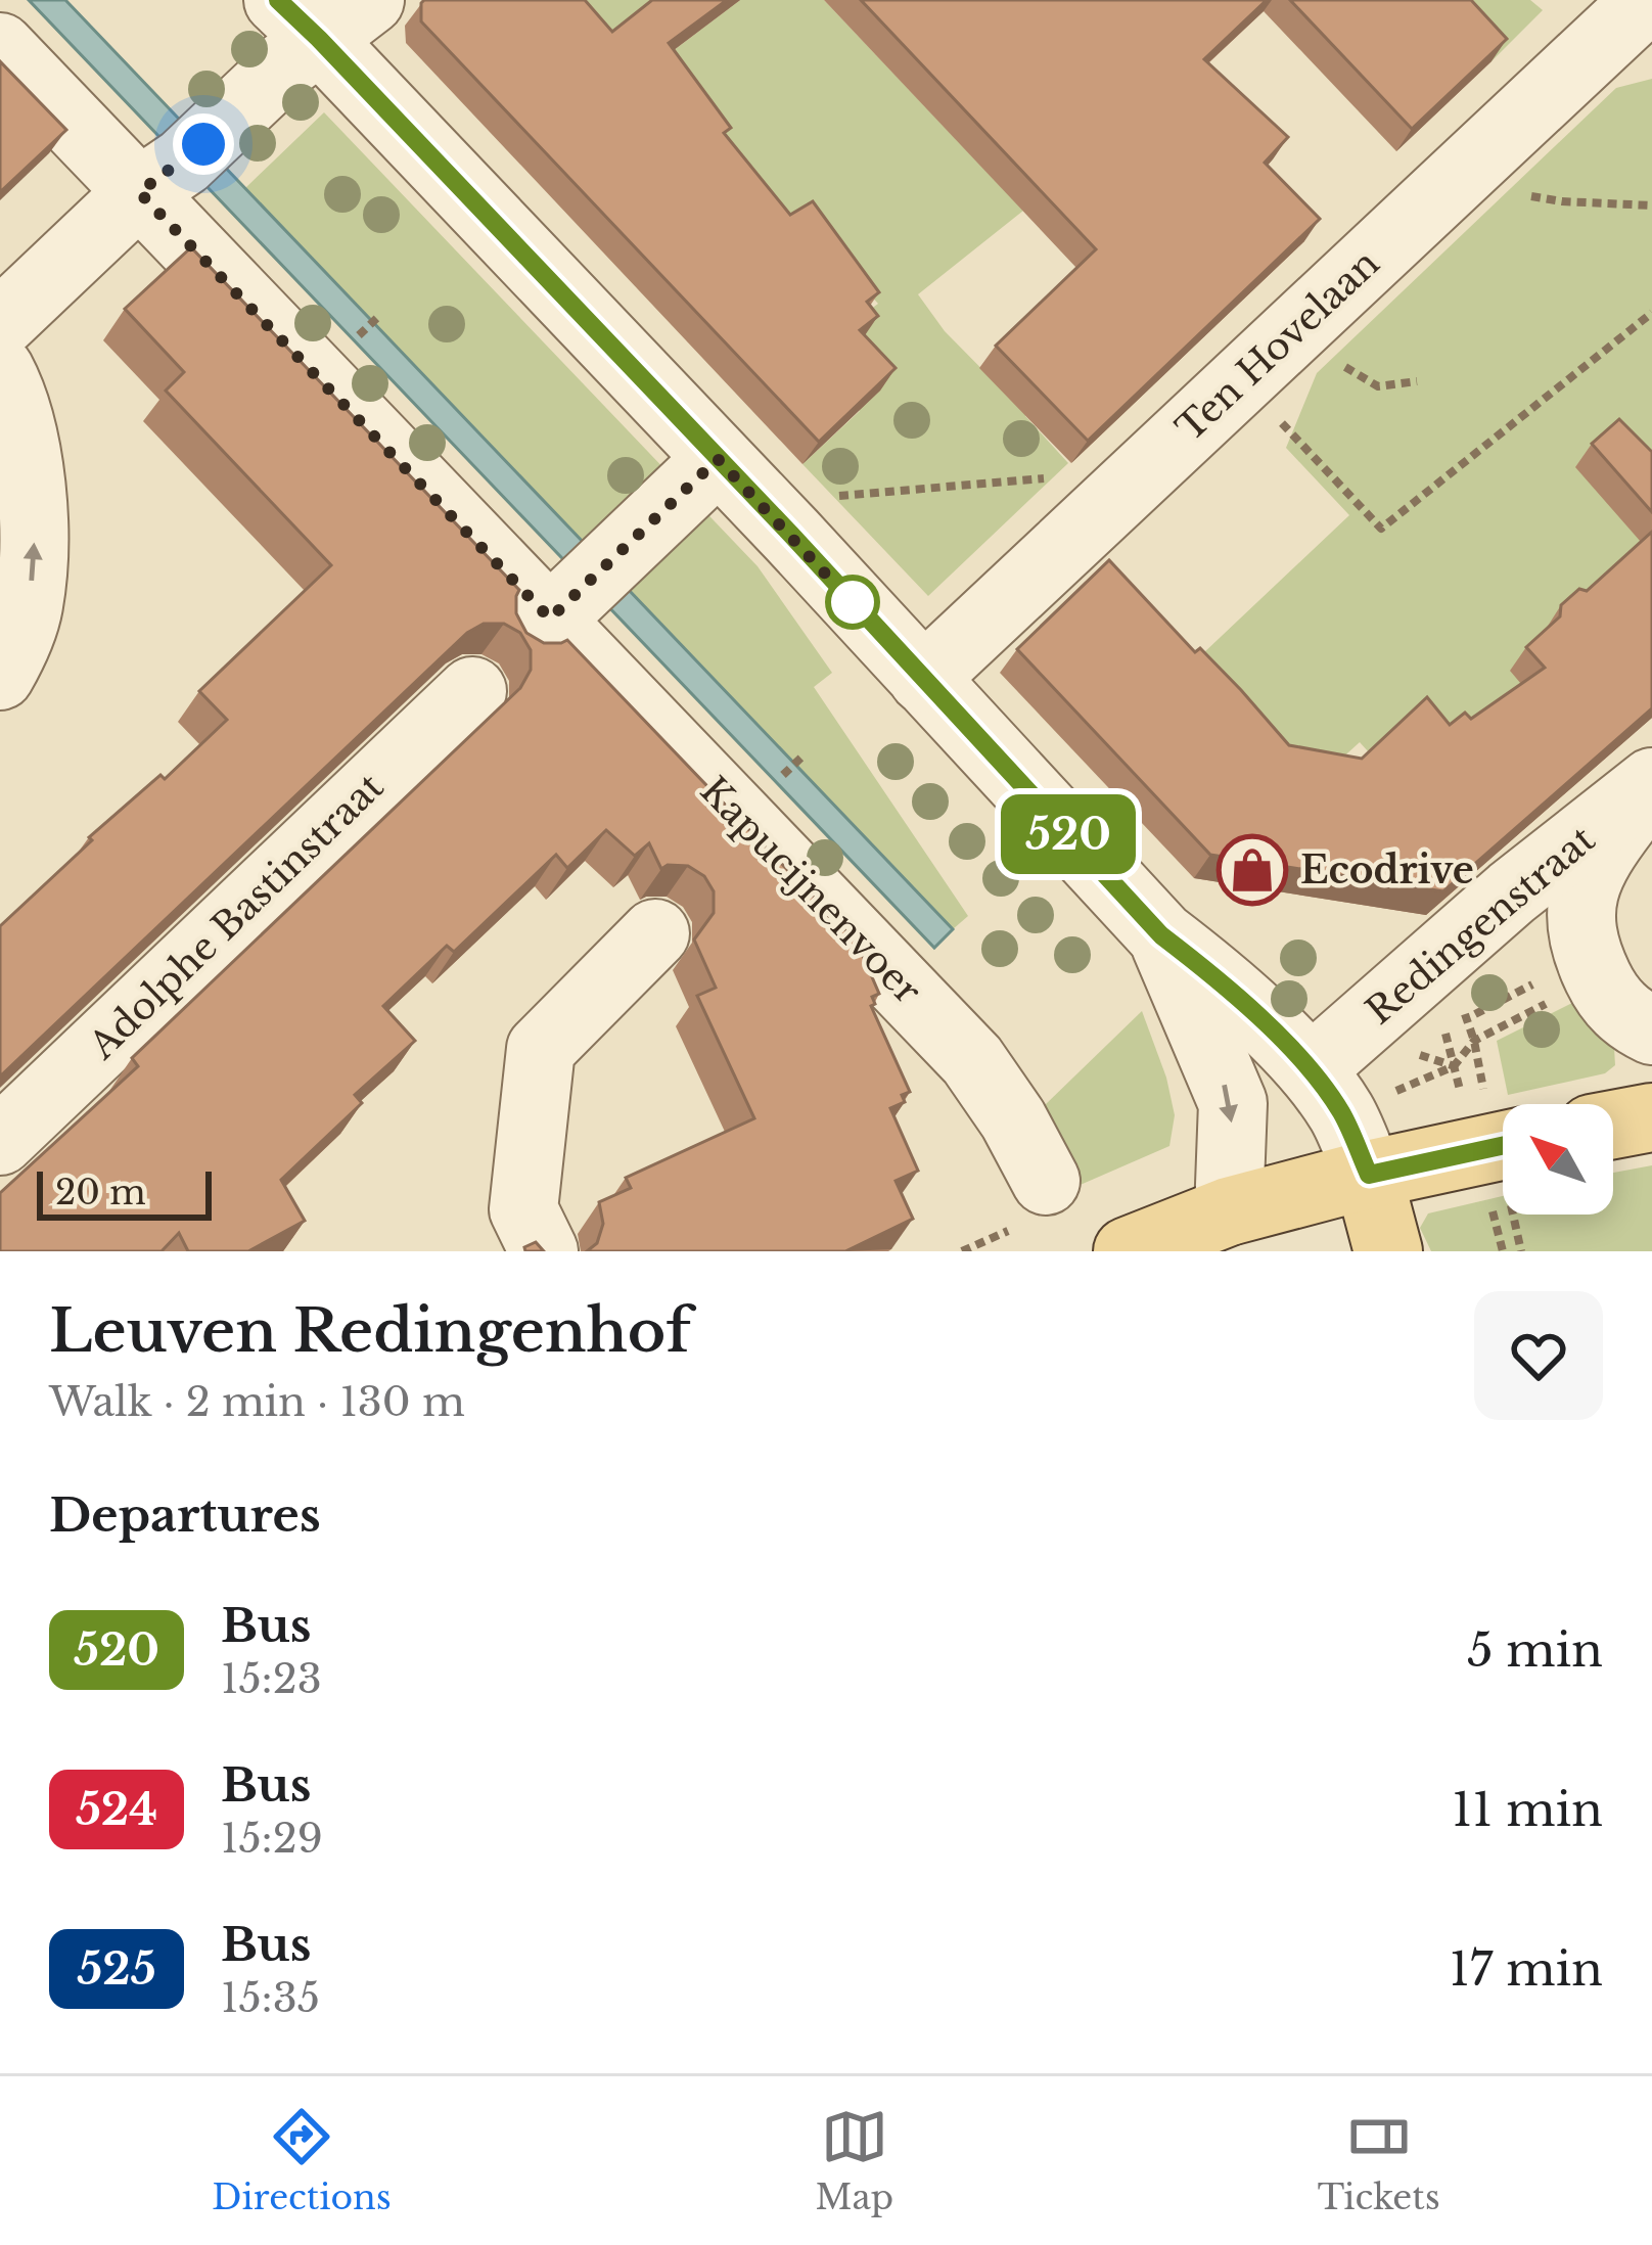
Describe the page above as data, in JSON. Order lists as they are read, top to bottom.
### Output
{
  "streets": {
    "street": [
      "Ten Hovelaan",
      "Kapucijnenvoer",
      "Adolphe Bastinstraat",
      "Redingenstraat"
    ]
  },
  "places": {
    "shop": ["Ecodrive"]
  },
  "lines": ["bus line 520"],
  "scale_bar": "20 m",
  "north": "top left",
  "page": {
    "on_map": "520",
    "scale": "20 m",
    "heading": [
      ["Leuven Redingenhof", "Walk · 2 min · 130 m"],
      "Departures"
    ],
    "list": [
      {
        "mark": "520",
        "name": "Bus",
        "note": "15:23",
        "value": "5 min"
      },
      {
        "mark": "524",
        "name": "Bus",
        "note": "15:29",
        "value": "11 min"
      },
      {
        "mark": "525",
        "name": "Bus",
        "note": "15:35",
        "value": "17 min"
      }
    ],
    "tabs": ["Directions", "Map", "Tickets"]
  }
}
